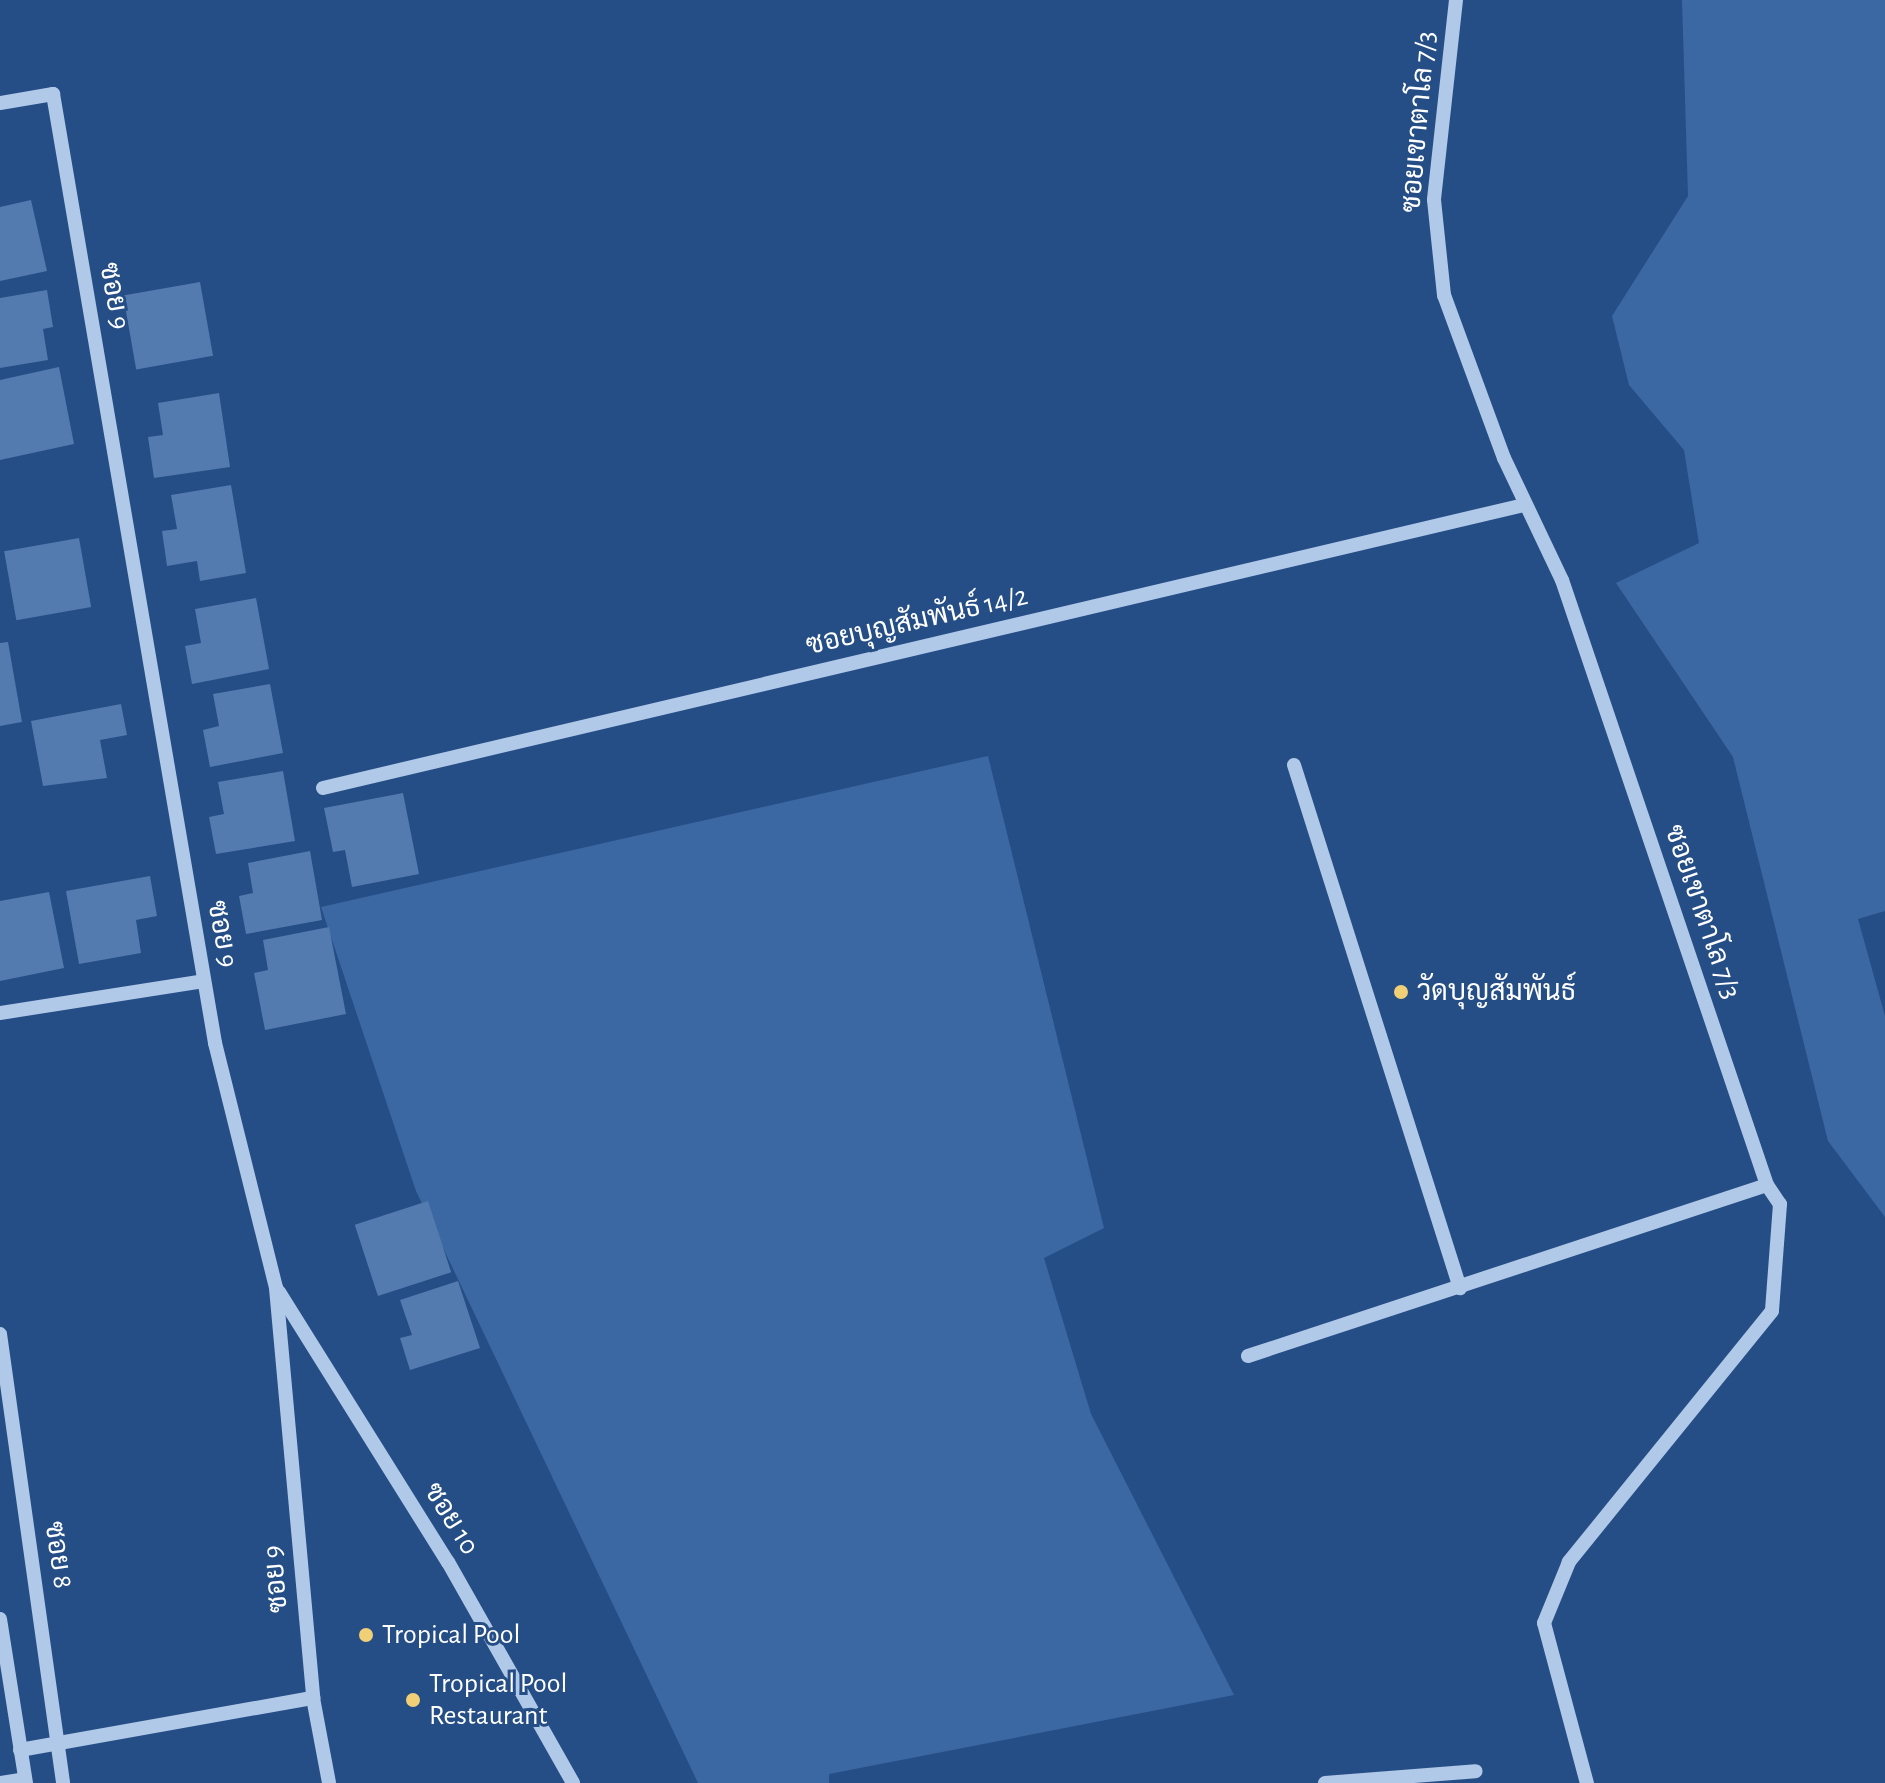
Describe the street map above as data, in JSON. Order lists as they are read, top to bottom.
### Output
{
  "streets": {
    "street": [
      "ซอยเขาตาโล 7/3",
      "ซอย 9",
      "ซอยบุญสัมพันธ์ 14/2",
      "ซอย 10",
      "ซอย 8"
    ]
  },
  "crossings": [
    ["ซอยเขาตาโล 7/3", "ซอยบุญสัมพันธ์ 14/2"],
    ["ซอย 9", "ซอย 10"]
  ],
  "places": ["วัดบุญสัมพันธ์", "Tropical Pool", "Tropical Pool Restaurant"]
}
